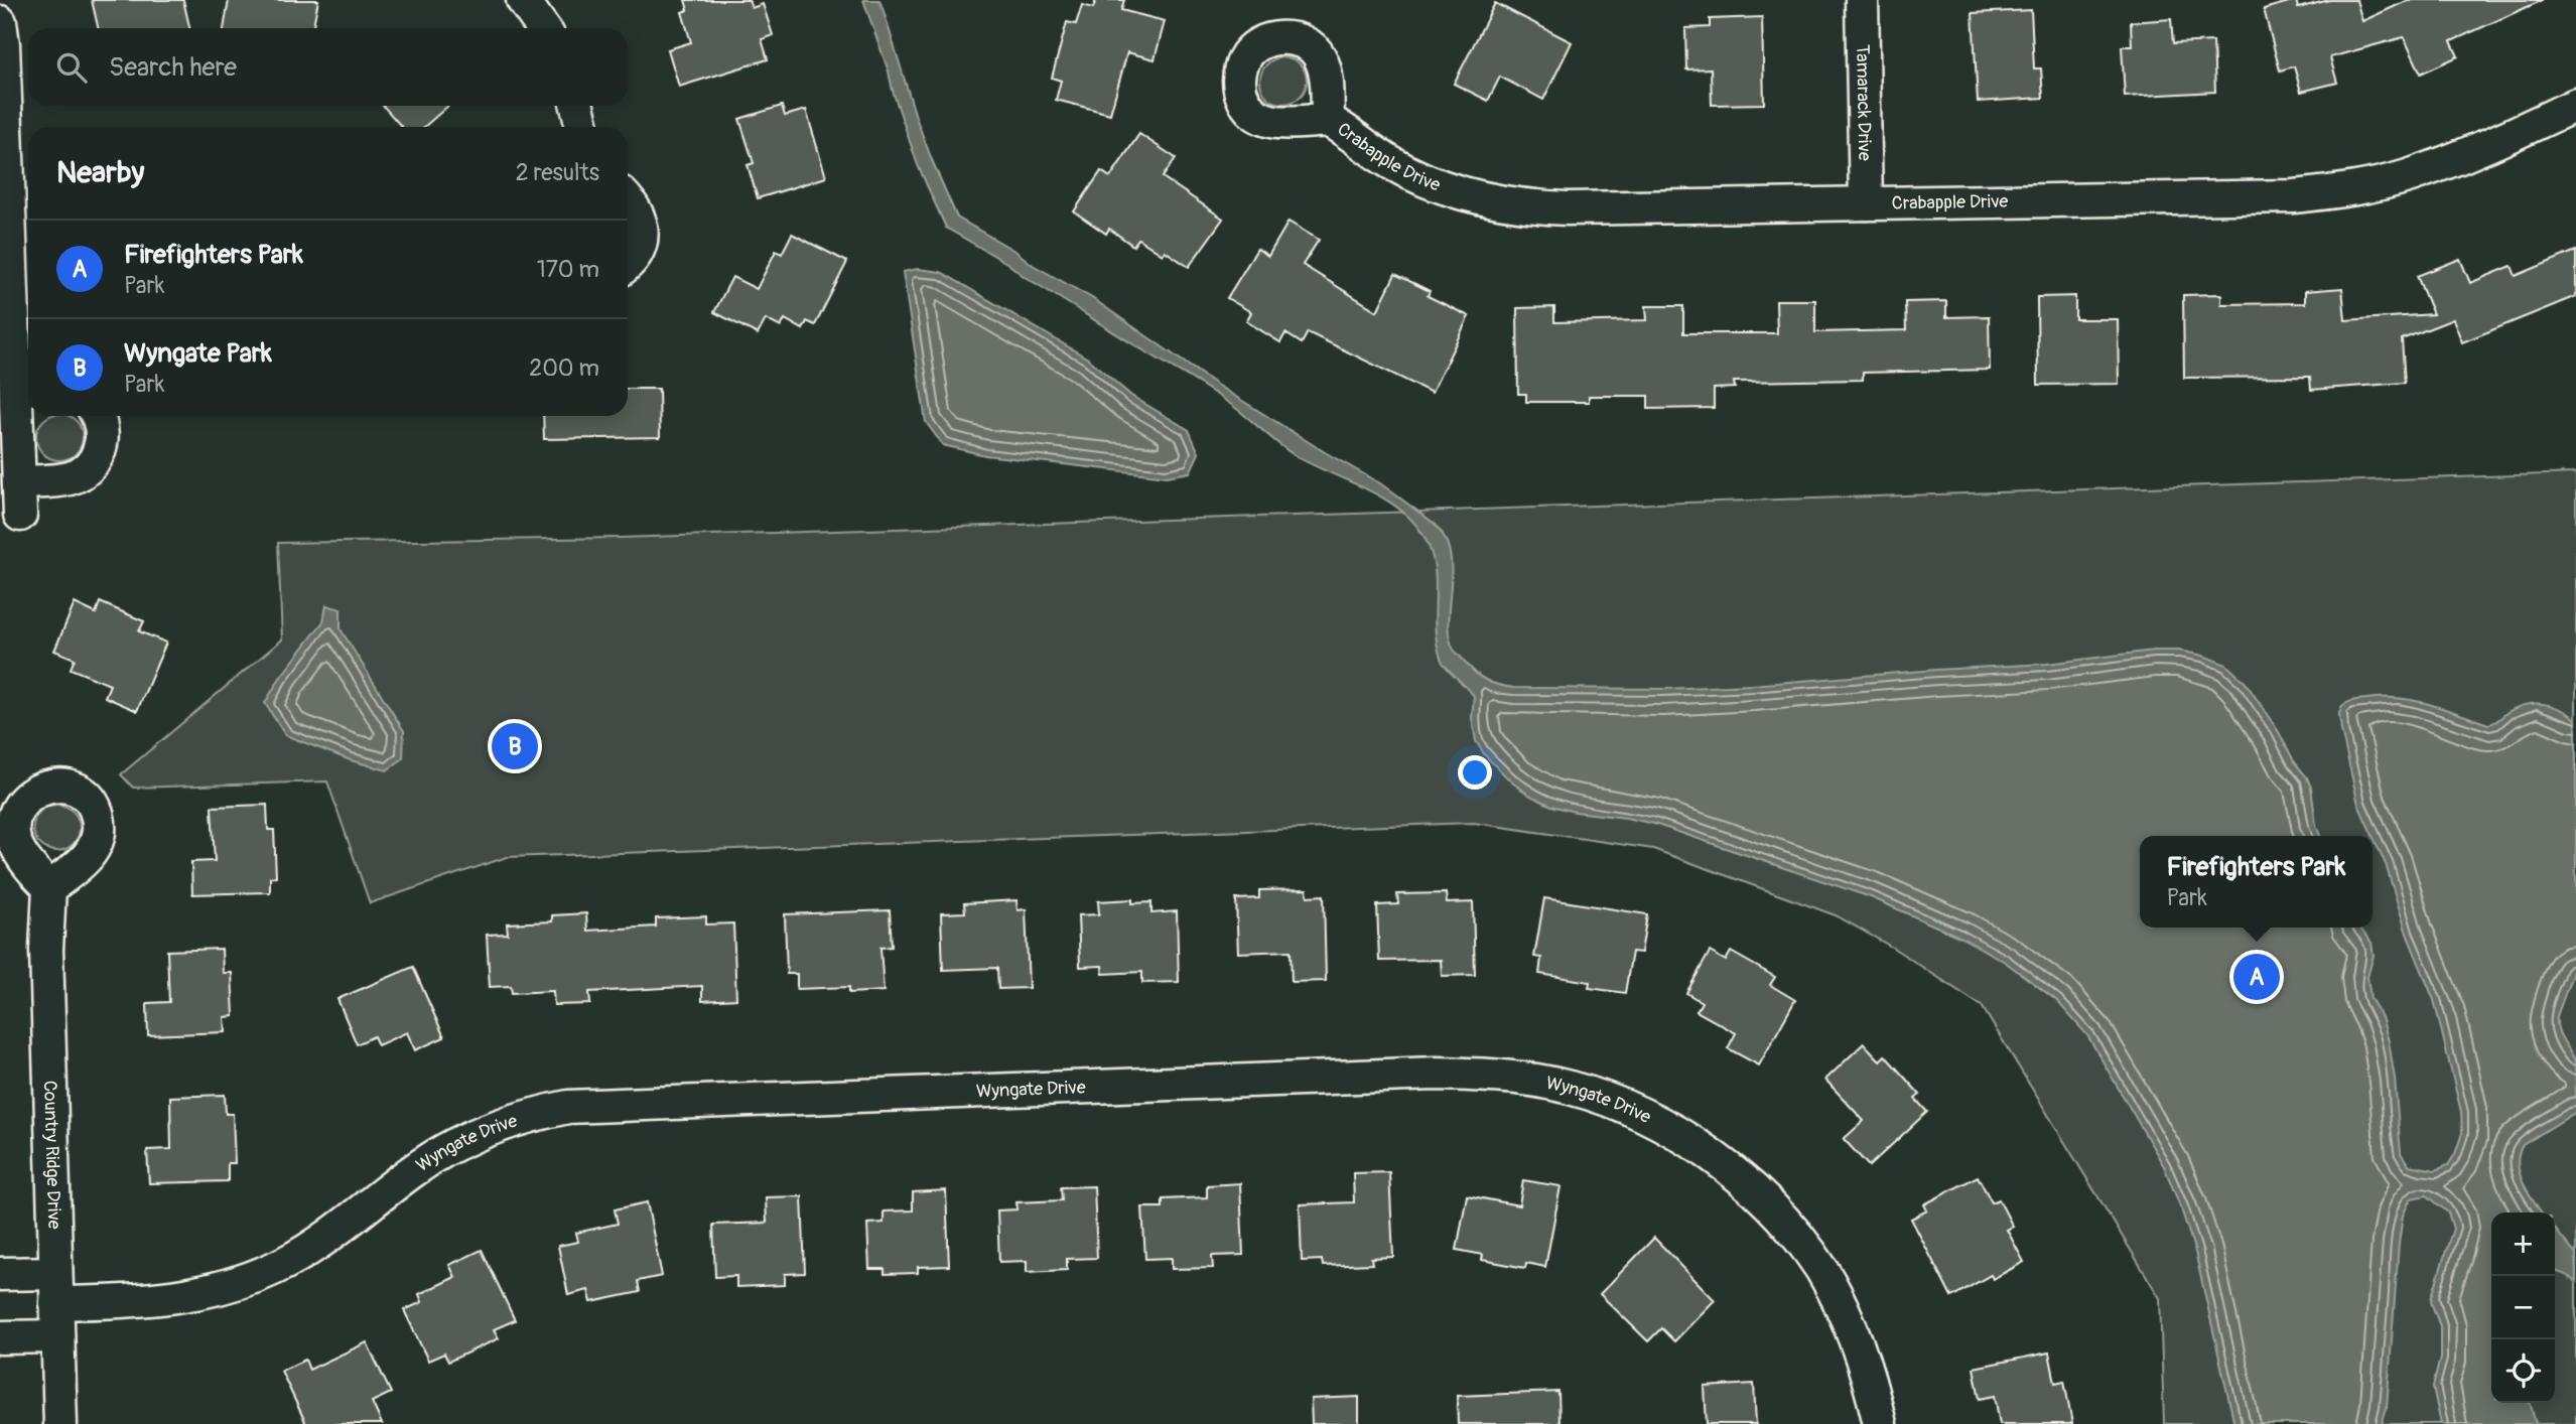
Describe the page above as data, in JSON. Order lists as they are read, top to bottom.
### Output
{
  "streets": {
    "street": [
      "Tamarack Drive",
      "Crabapple Drive",
      "Wyngate Drive",
      "Country Ridge Drive"
    ]
  },
  "crossings": [
    ["Tamarack Drive", "Crabapple Drive"],
    ["Wyngate Drive", "Country Ridge Drive"]
  ],
  "page": {
    "search": "Search here",
    "heading": ["Nearby", "2 results"],
    "list": [
      {
        "mark": "A",
        "name": "Firefighters Park",
        "note": "Park",
        "value": "170 m"
      },
      {
        "mark": "B",
        "name": "Wyngate Park",
        "note": "Park",
        "value": "200 m"
      }
    ],
    "pins": ["B", "A"],
    "popup": ["Firefighters Park", "Park"],
    "map_buttons": ["+", "−"]
  }
}
